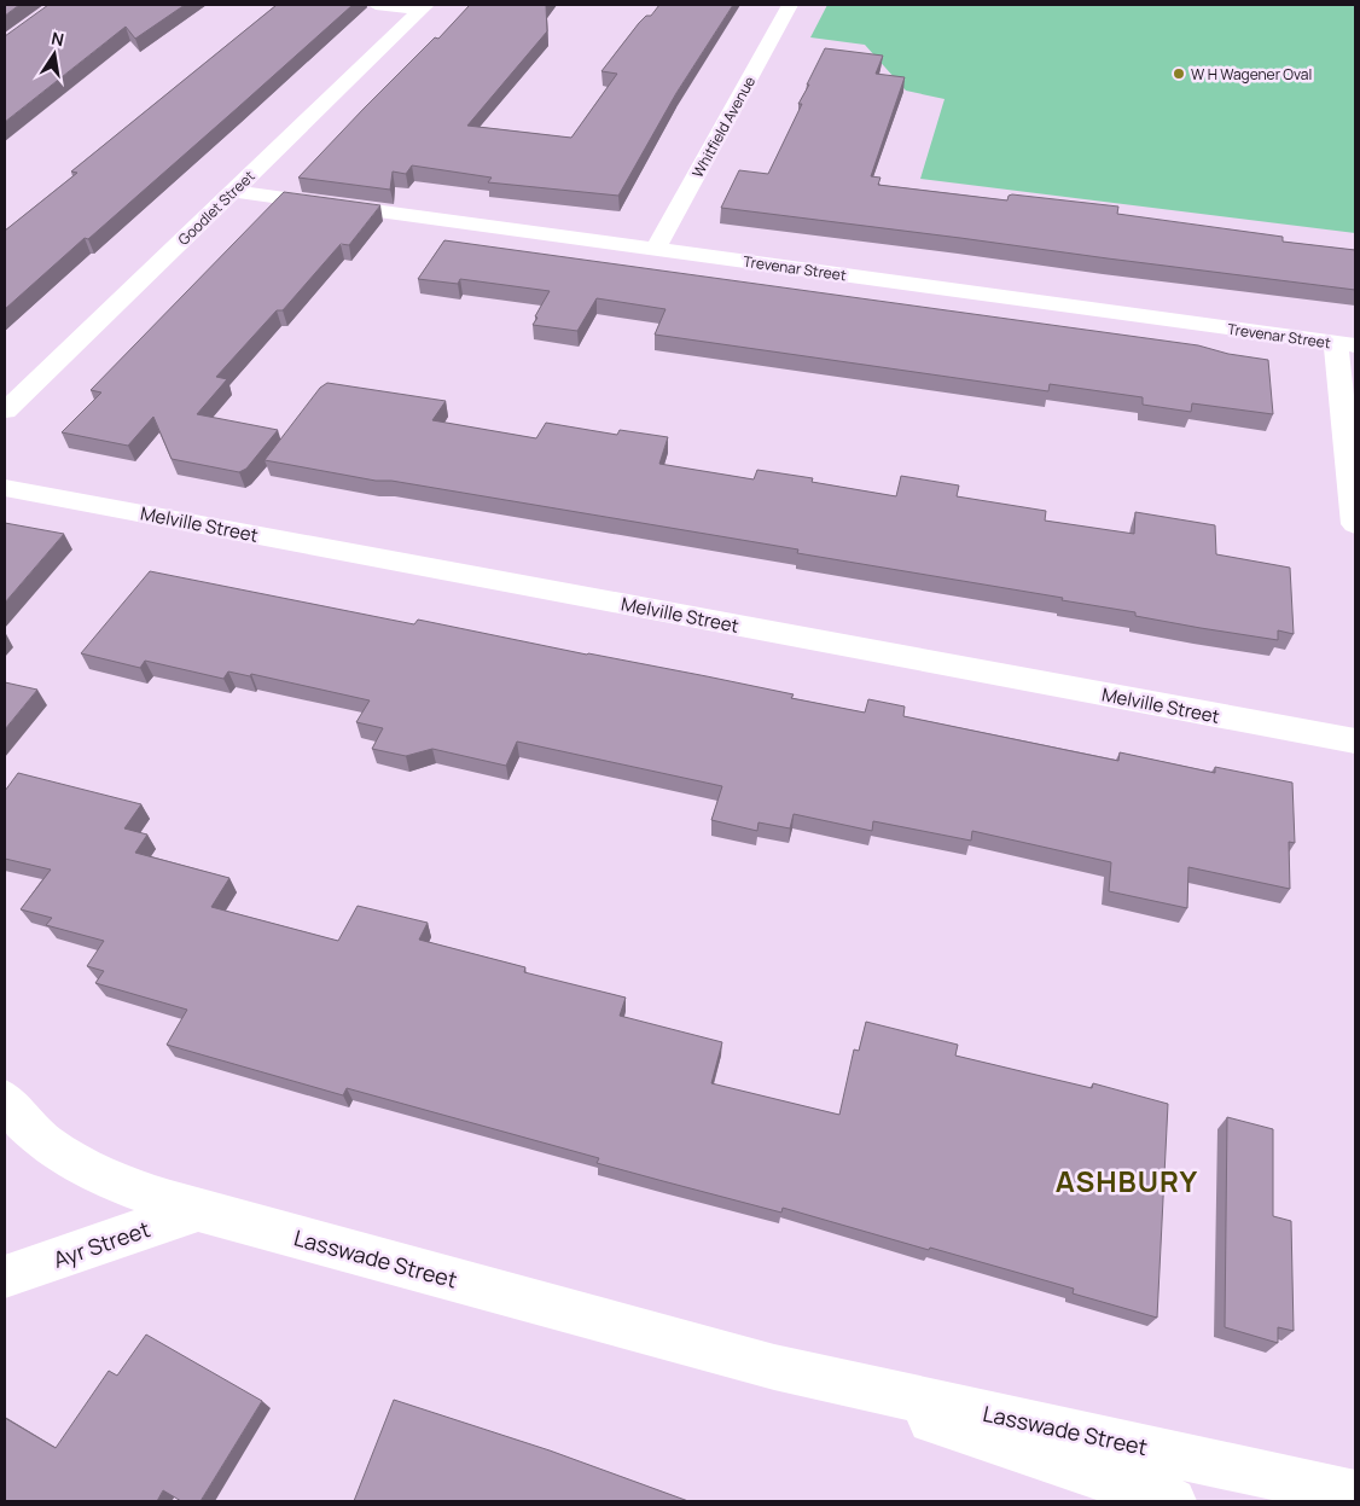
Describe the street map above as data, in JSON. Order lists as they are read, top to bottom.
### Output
{
  "streets": {
    "street": [
      "Whitfield Avenue",
      "Goodlet Street",
      "Trevenar Street",
      "Melville Street",
      "Ayr Street",
      "Lasswade Street"
    ]
  },
  "crossings": [
    ["Whitfield Avenue", "Trevenar Street"],
    ["Goodlet Street", "Trevenar Street"],
    ["Ayr Street", "Lasswade Street"]
  ],
  "districts": ["ASHBURY"],
  "places": ["W H Wagener Oval"],
  "north": "top"
}
